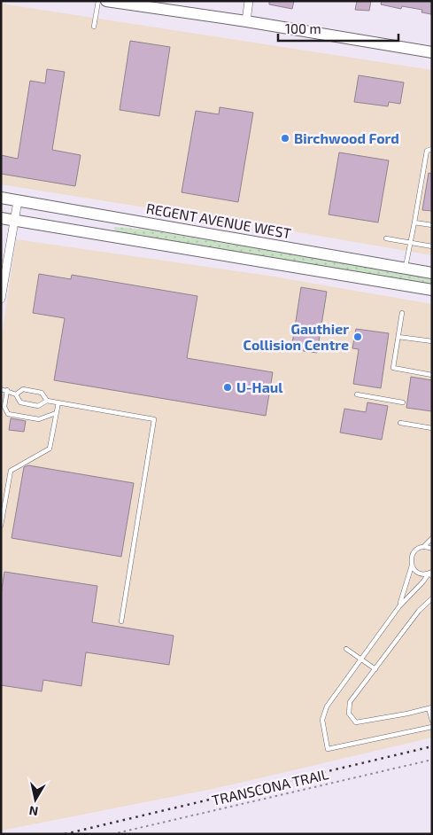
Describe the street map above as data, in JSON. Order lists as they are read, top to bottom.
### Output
{
  "streets": {
    "main road": ["REGENT AVENUE WEST"],
    "path": ["TRANSCONA TRAIL"]
  },
  "places": ["Birchwood Ford", "Gauthier Collision Centre", "U-Haul"],
  "scale_bar": "100 m",
  "north": "bottom"
}
